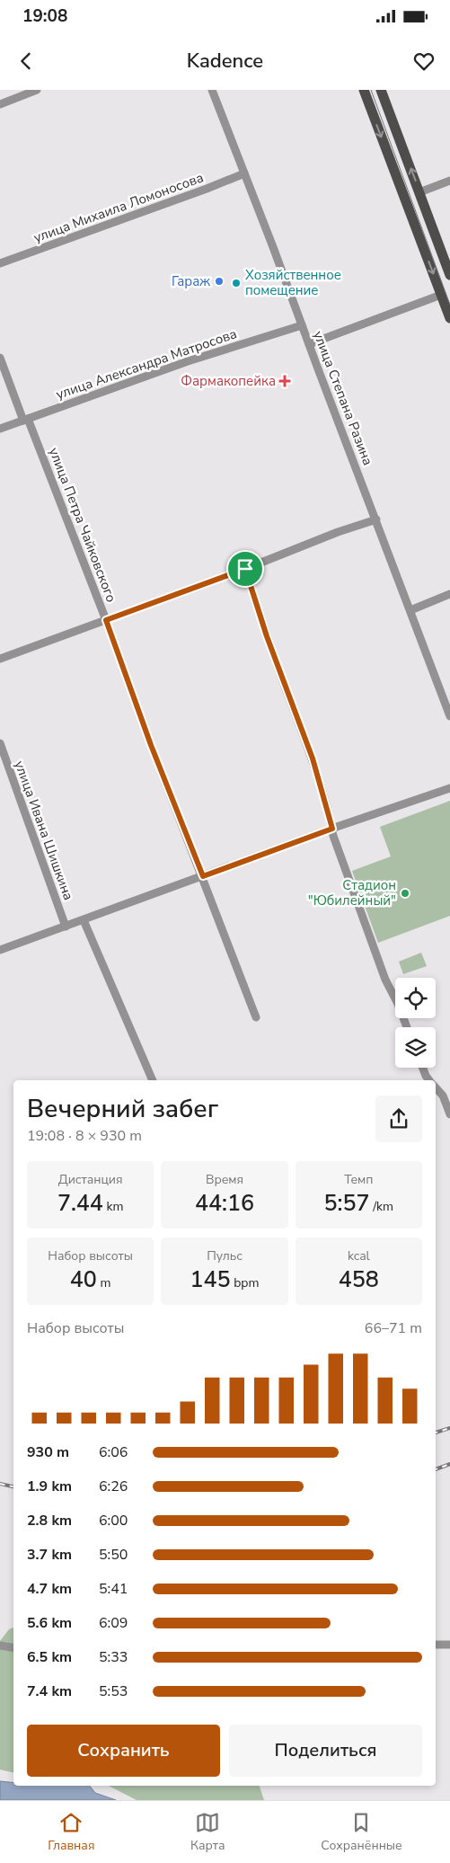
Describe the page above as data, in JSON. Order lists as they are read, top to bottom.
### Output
{
  "streets": {
    "street": [
      "улица Михаила Ломоносова",
      "улица Александра Матросова",
      "улица Степана Разина",
      "улица Петра Чайковского",
      "улица Ивана Шишкина"
    ]
  },
  "crossings": [
    ["улица Михаила Ломоносова", "улица Степана Разина"],
    ["улица Александра Матросова", "улица Степана Разина"],
    ["улица Александра Матросова", "улица Петра Чайковского"]
  ],
  "places": {
    "other": ["Гараж", "Хозяйственное помещение", "Стадион \"Юбилейный\""],
    "health": ["Фармакопейка"]
  },
  "page": {
    "status": "19:08",
    "header": "Kadence",
    "heading": ["Вечерний забег", "19:08 · 8 × 930 m"],
    "stats": [
      ["Дистанция", "7.44 km"],
      ["Время", "44:16"],
      ["Темп", "5:57 /km"],
      ["Набор высоты", "40 m"],
      ["Пульс", "145 bpm"],
      ["kcal", "458"]
    ],
    "chart": ["Набор высоты", "66–71 m"],
    "list": [
      {
        "name": "930 m",
        "note": "6:06"
      },
      {
        "name": "1.9 km",
        "note": "6:26"
      },
      {
        "name": "2.8 km",
        "note": "6:00"
      },
      {
        "name": "3.7 km",
        "note": "5:50"
      },
      {
        "name": "4.7 km",
        "note": "5:41"
      },
      {
        "name": "5.6 km",
        "note": "6:09"
      },
      {
        "name": "6.5 km",
        "note": "5:33"
      },
      {
        "name": "7.4 km",
        "note": "5:53"
      }
    ],
    "buttons": ["Сохранить", "Поделиться"],
    "tabs": ["Главная", "Карта", "Сохранённые"]
  }
}
